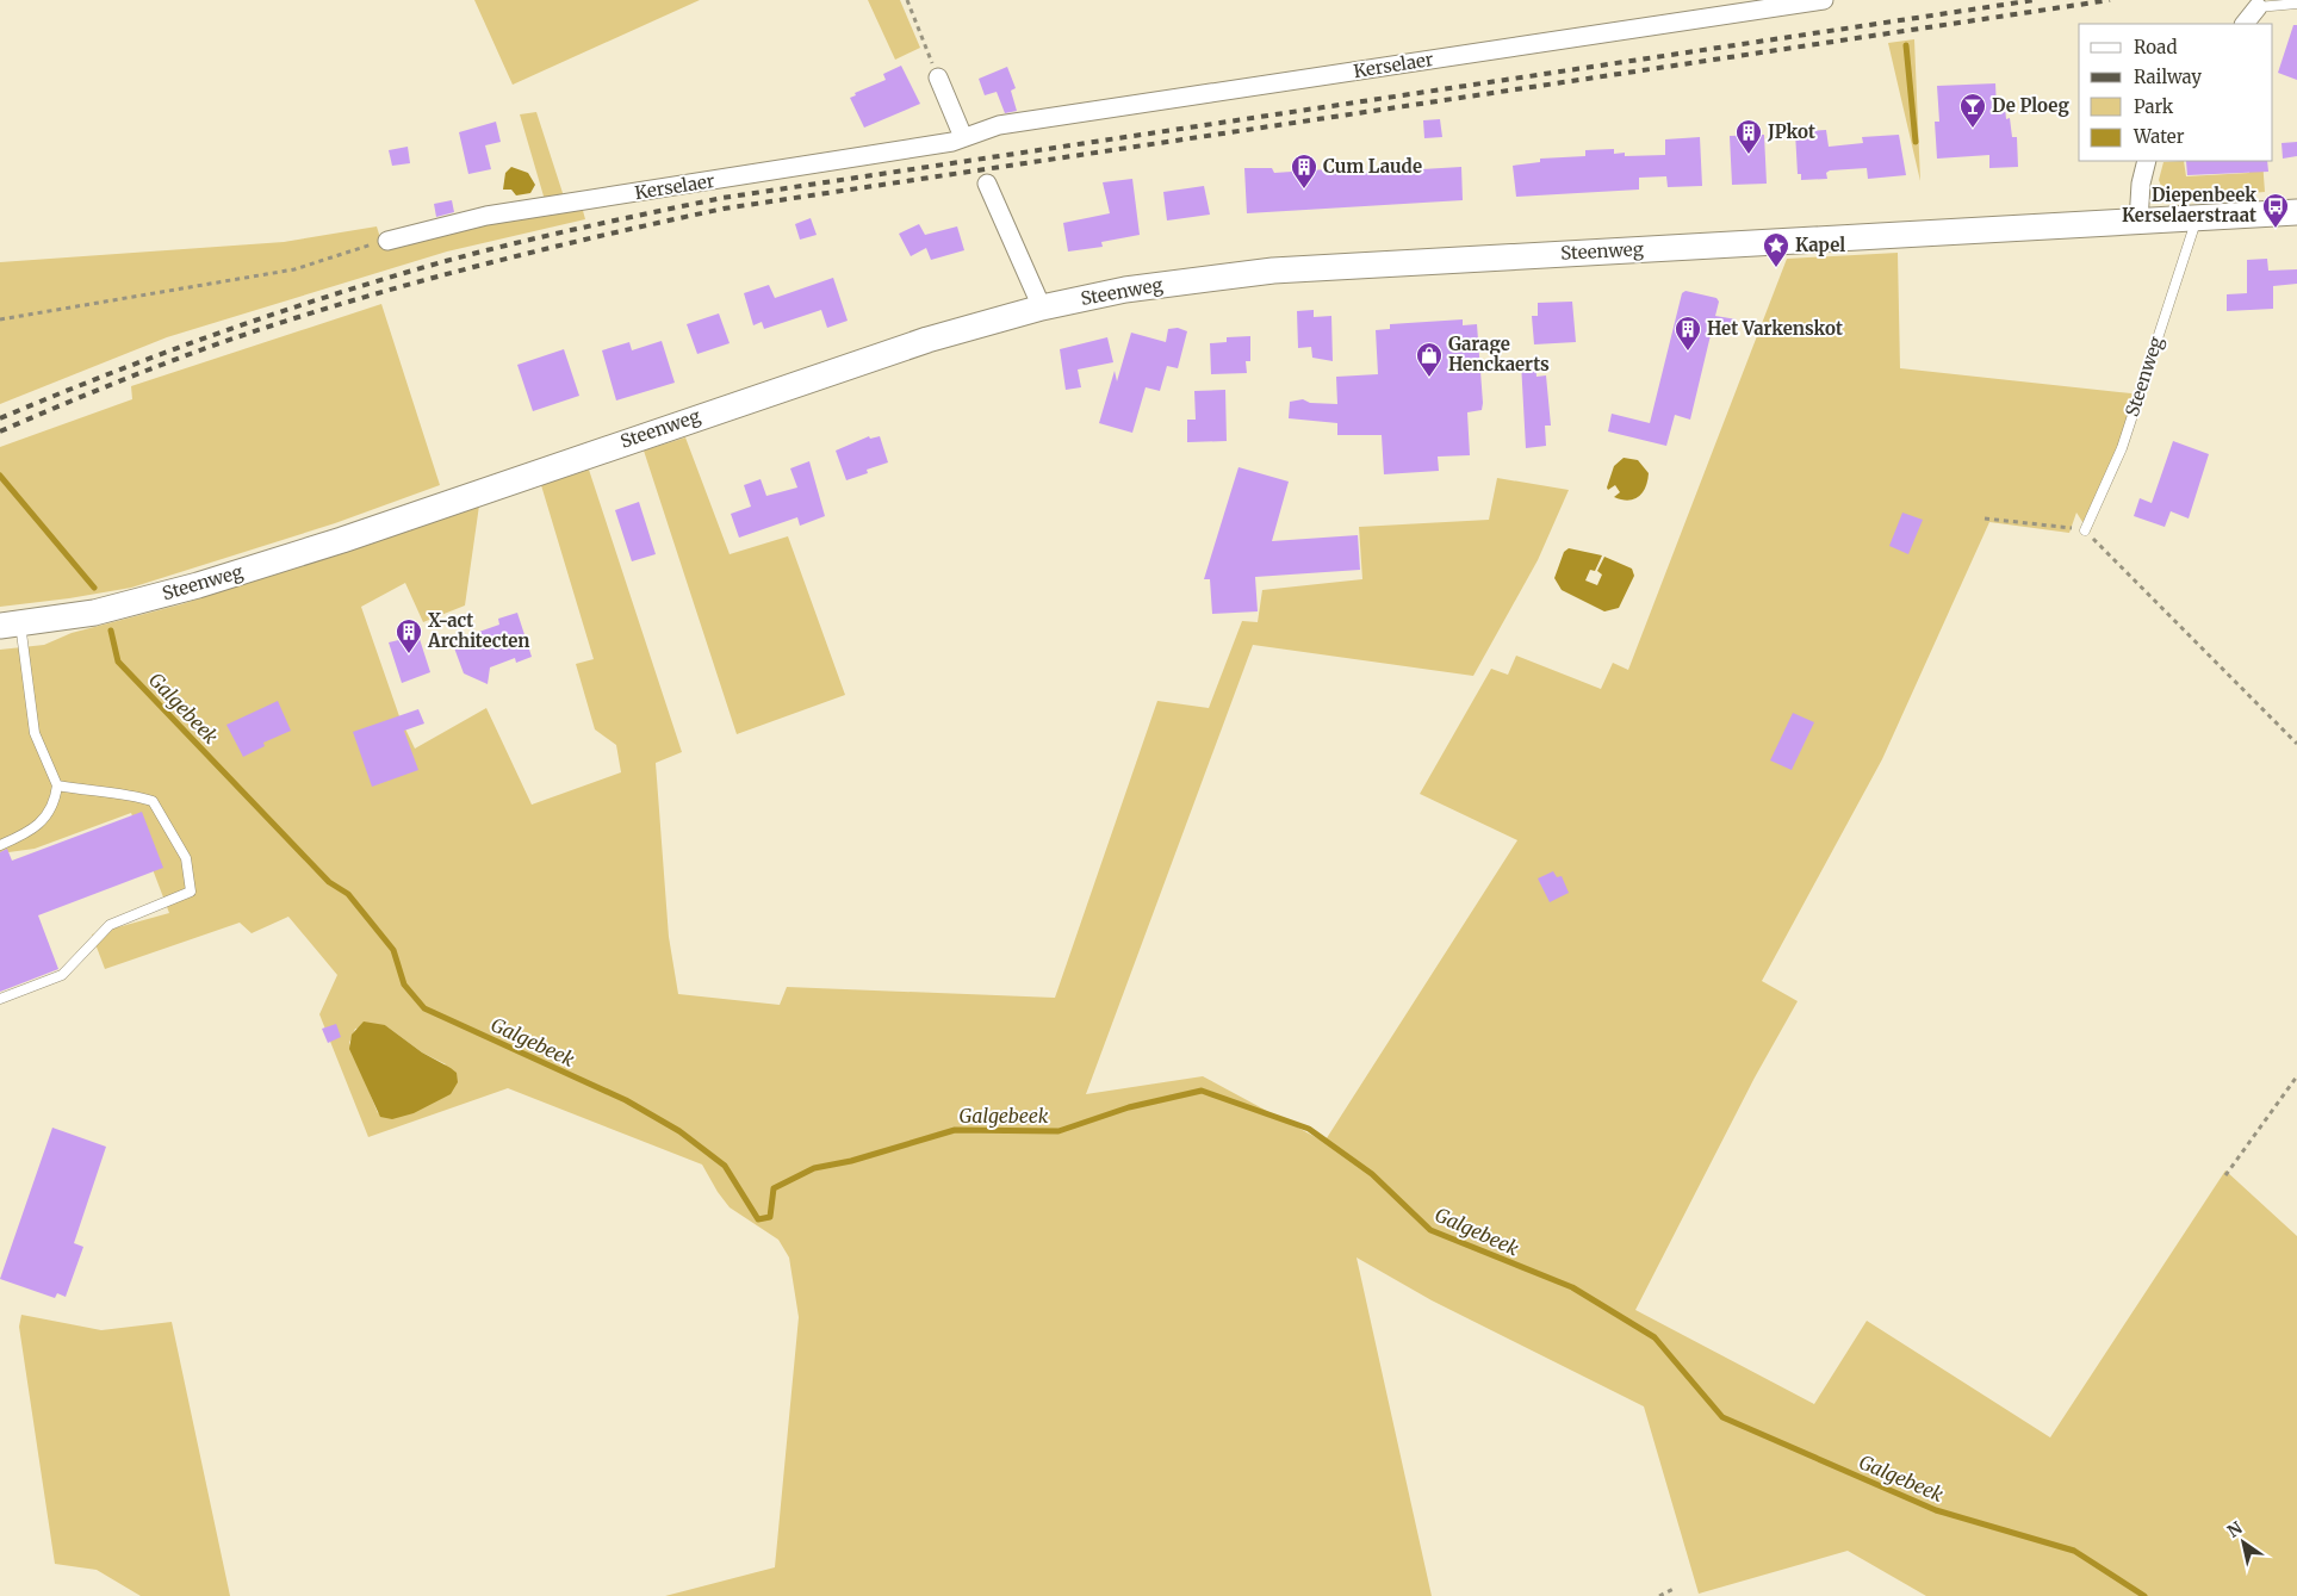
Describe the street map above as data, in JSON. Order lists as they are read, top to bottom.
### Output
{
  "streets": {
    "main road": ["Steenweg"],
    "street": ["Kerselaer"]
  },
  "water": ["Galgebeek"],
  "places": {
    "bar": ["De Ploeg"],
    "building": [
      "JPkot",
      "Cum Laude",
      "Het Varkenskot",
      "X-act Architecten"
    ],
    "bus stop": ["Diepenbeek Kerselaerstraat"],
    "place": ["Kapel"],
    "shop": ["Garage Henckaerts"]
  },
  "legend": [
    "Road",
    "Railway",
    "Park",
    "Water"
  ],
  "north": "top left"
}
